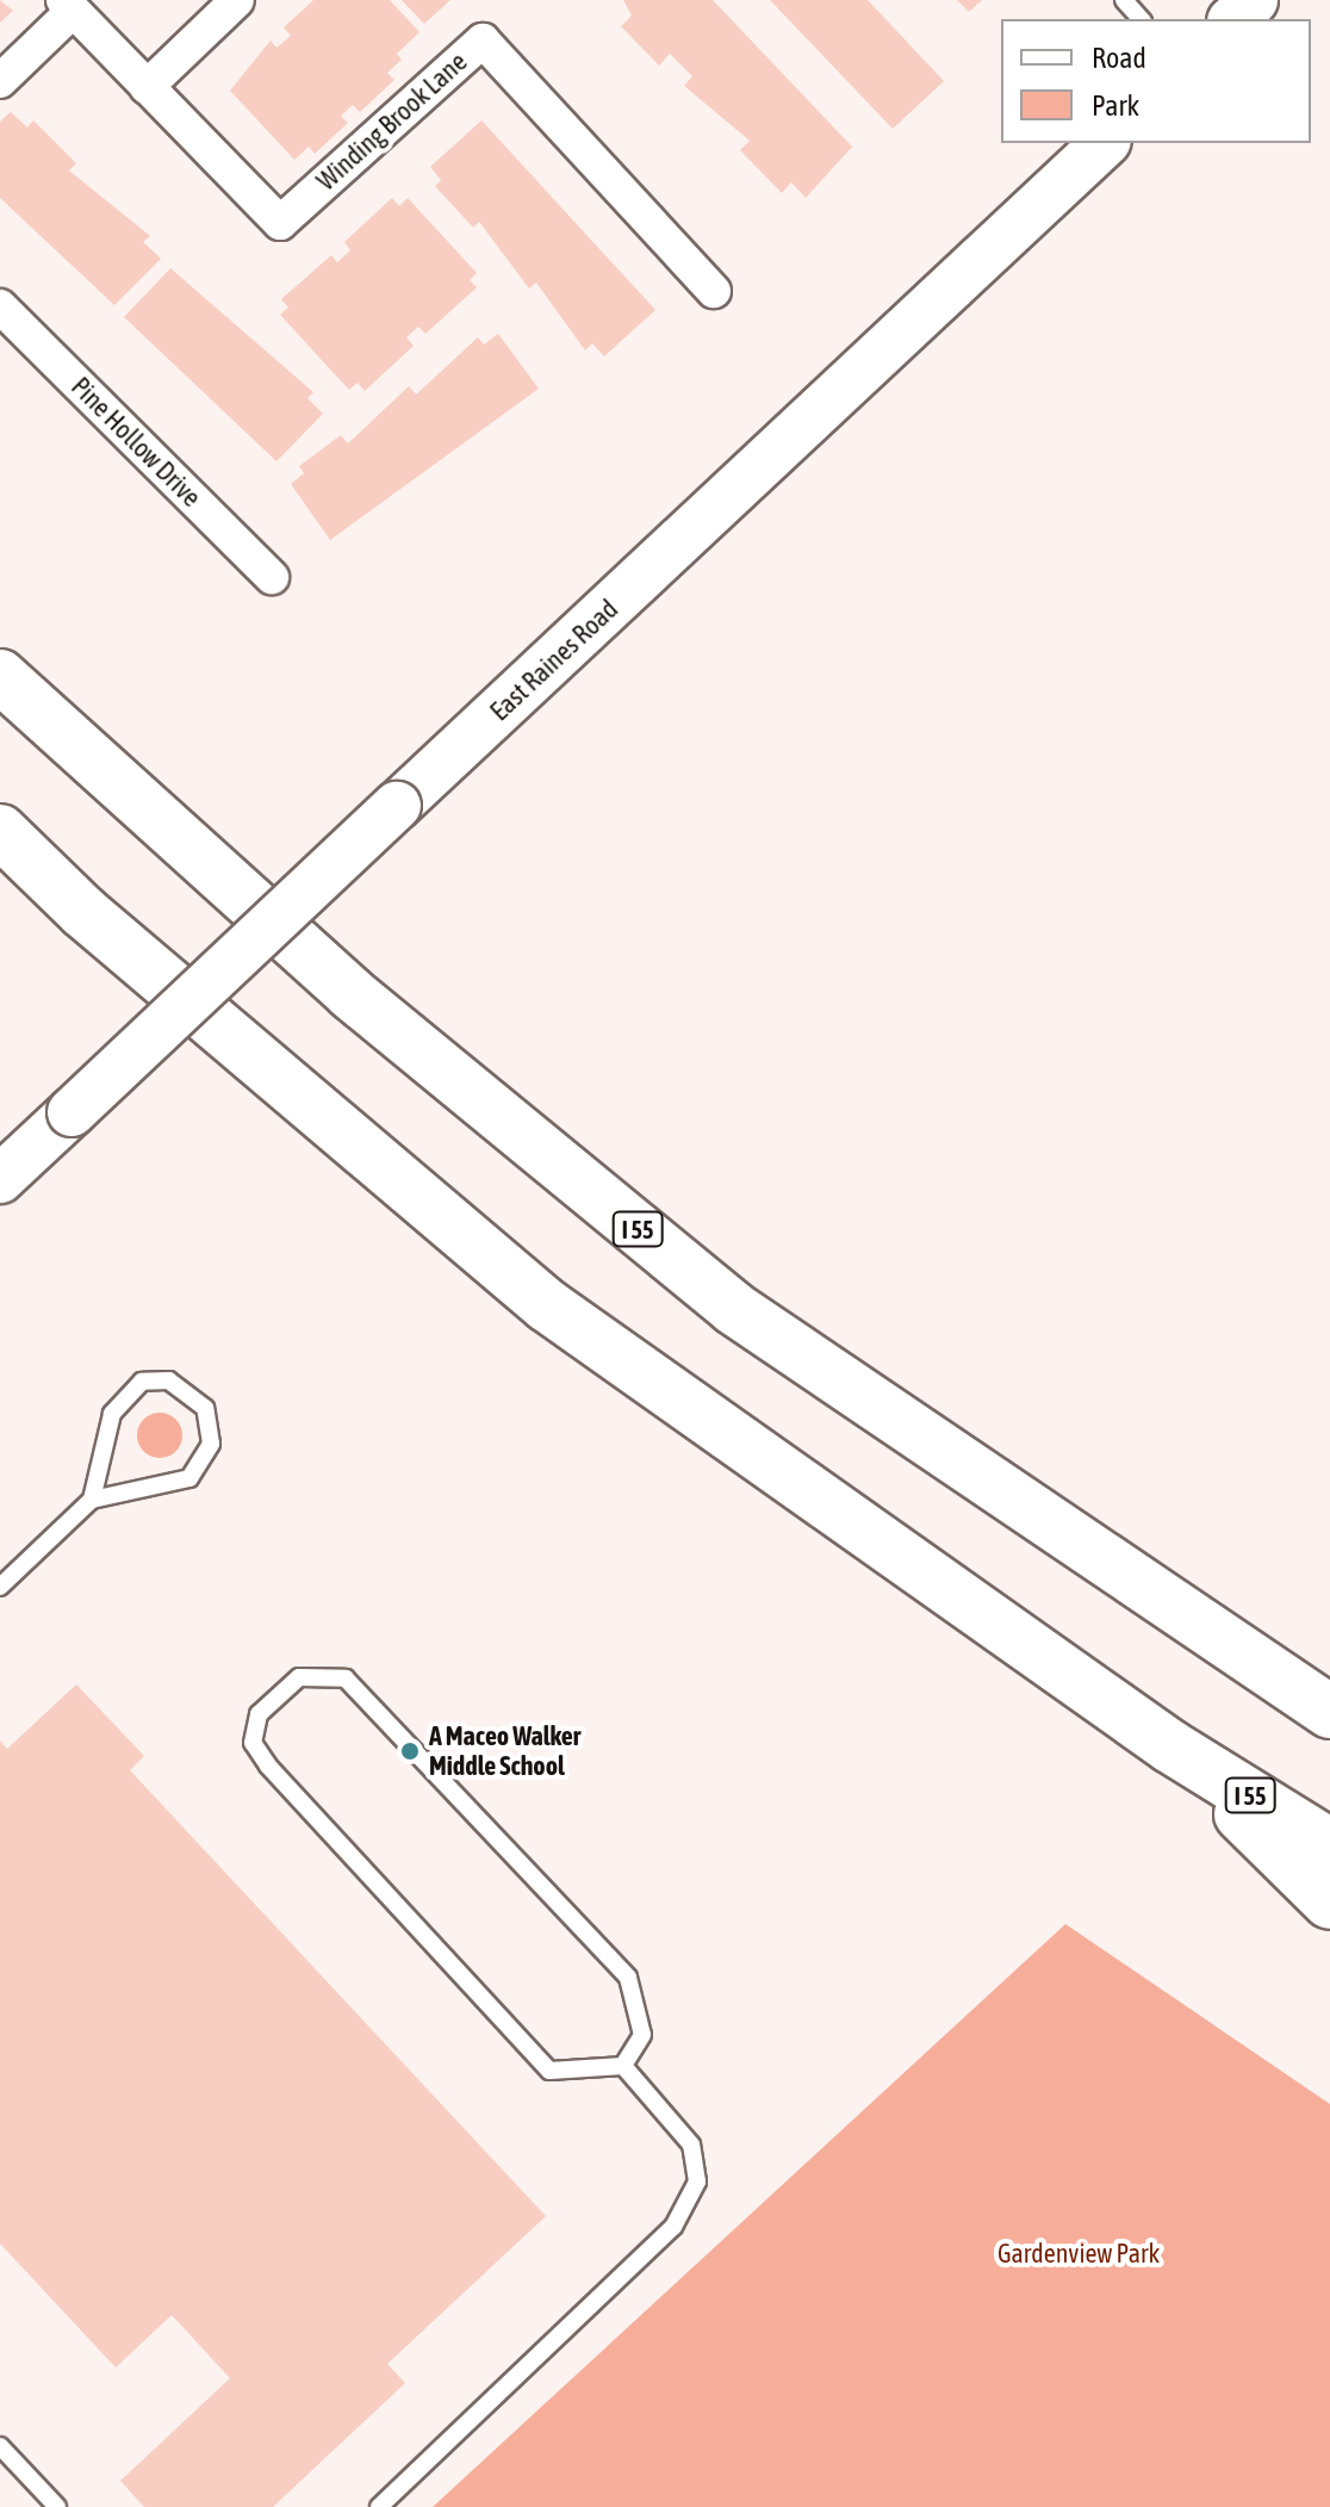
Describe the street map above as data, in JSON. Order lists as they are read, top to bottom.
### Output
{
  "streets": {
    "highway": ["I 55"],
    "main road": ["East Raines Road"],
    "street": ["Winding Brook Lane", "Pine Hollow Drive"]
  },
  "parks": ["Gardenview Park"],
  "places": ["A Maceo Walker Middle School"],
  "legend": ["Road", "Park"]
}
